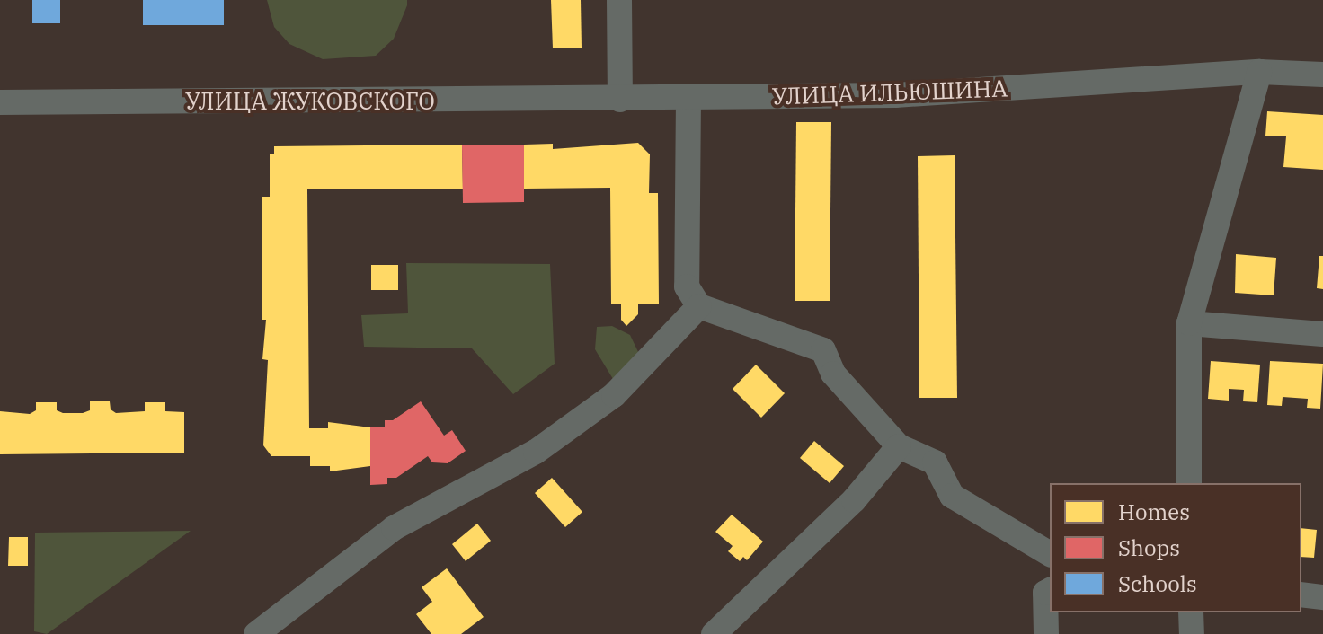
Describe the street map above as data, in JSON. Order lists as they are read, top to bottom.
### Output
{
  "streets": {
    "street": ["УЛИЦА ИЛЬЮШИНА", "УЛИЦА ЖУКОВСКОГО"]
  },
  "crossings": [
    ["УЛИЦА ИЛЬЮШИНА", "УЛИЦА ЖУКОВСКОГО"]
  ],
  "legend": ["Homes", "Shops", "Schools"]
}
